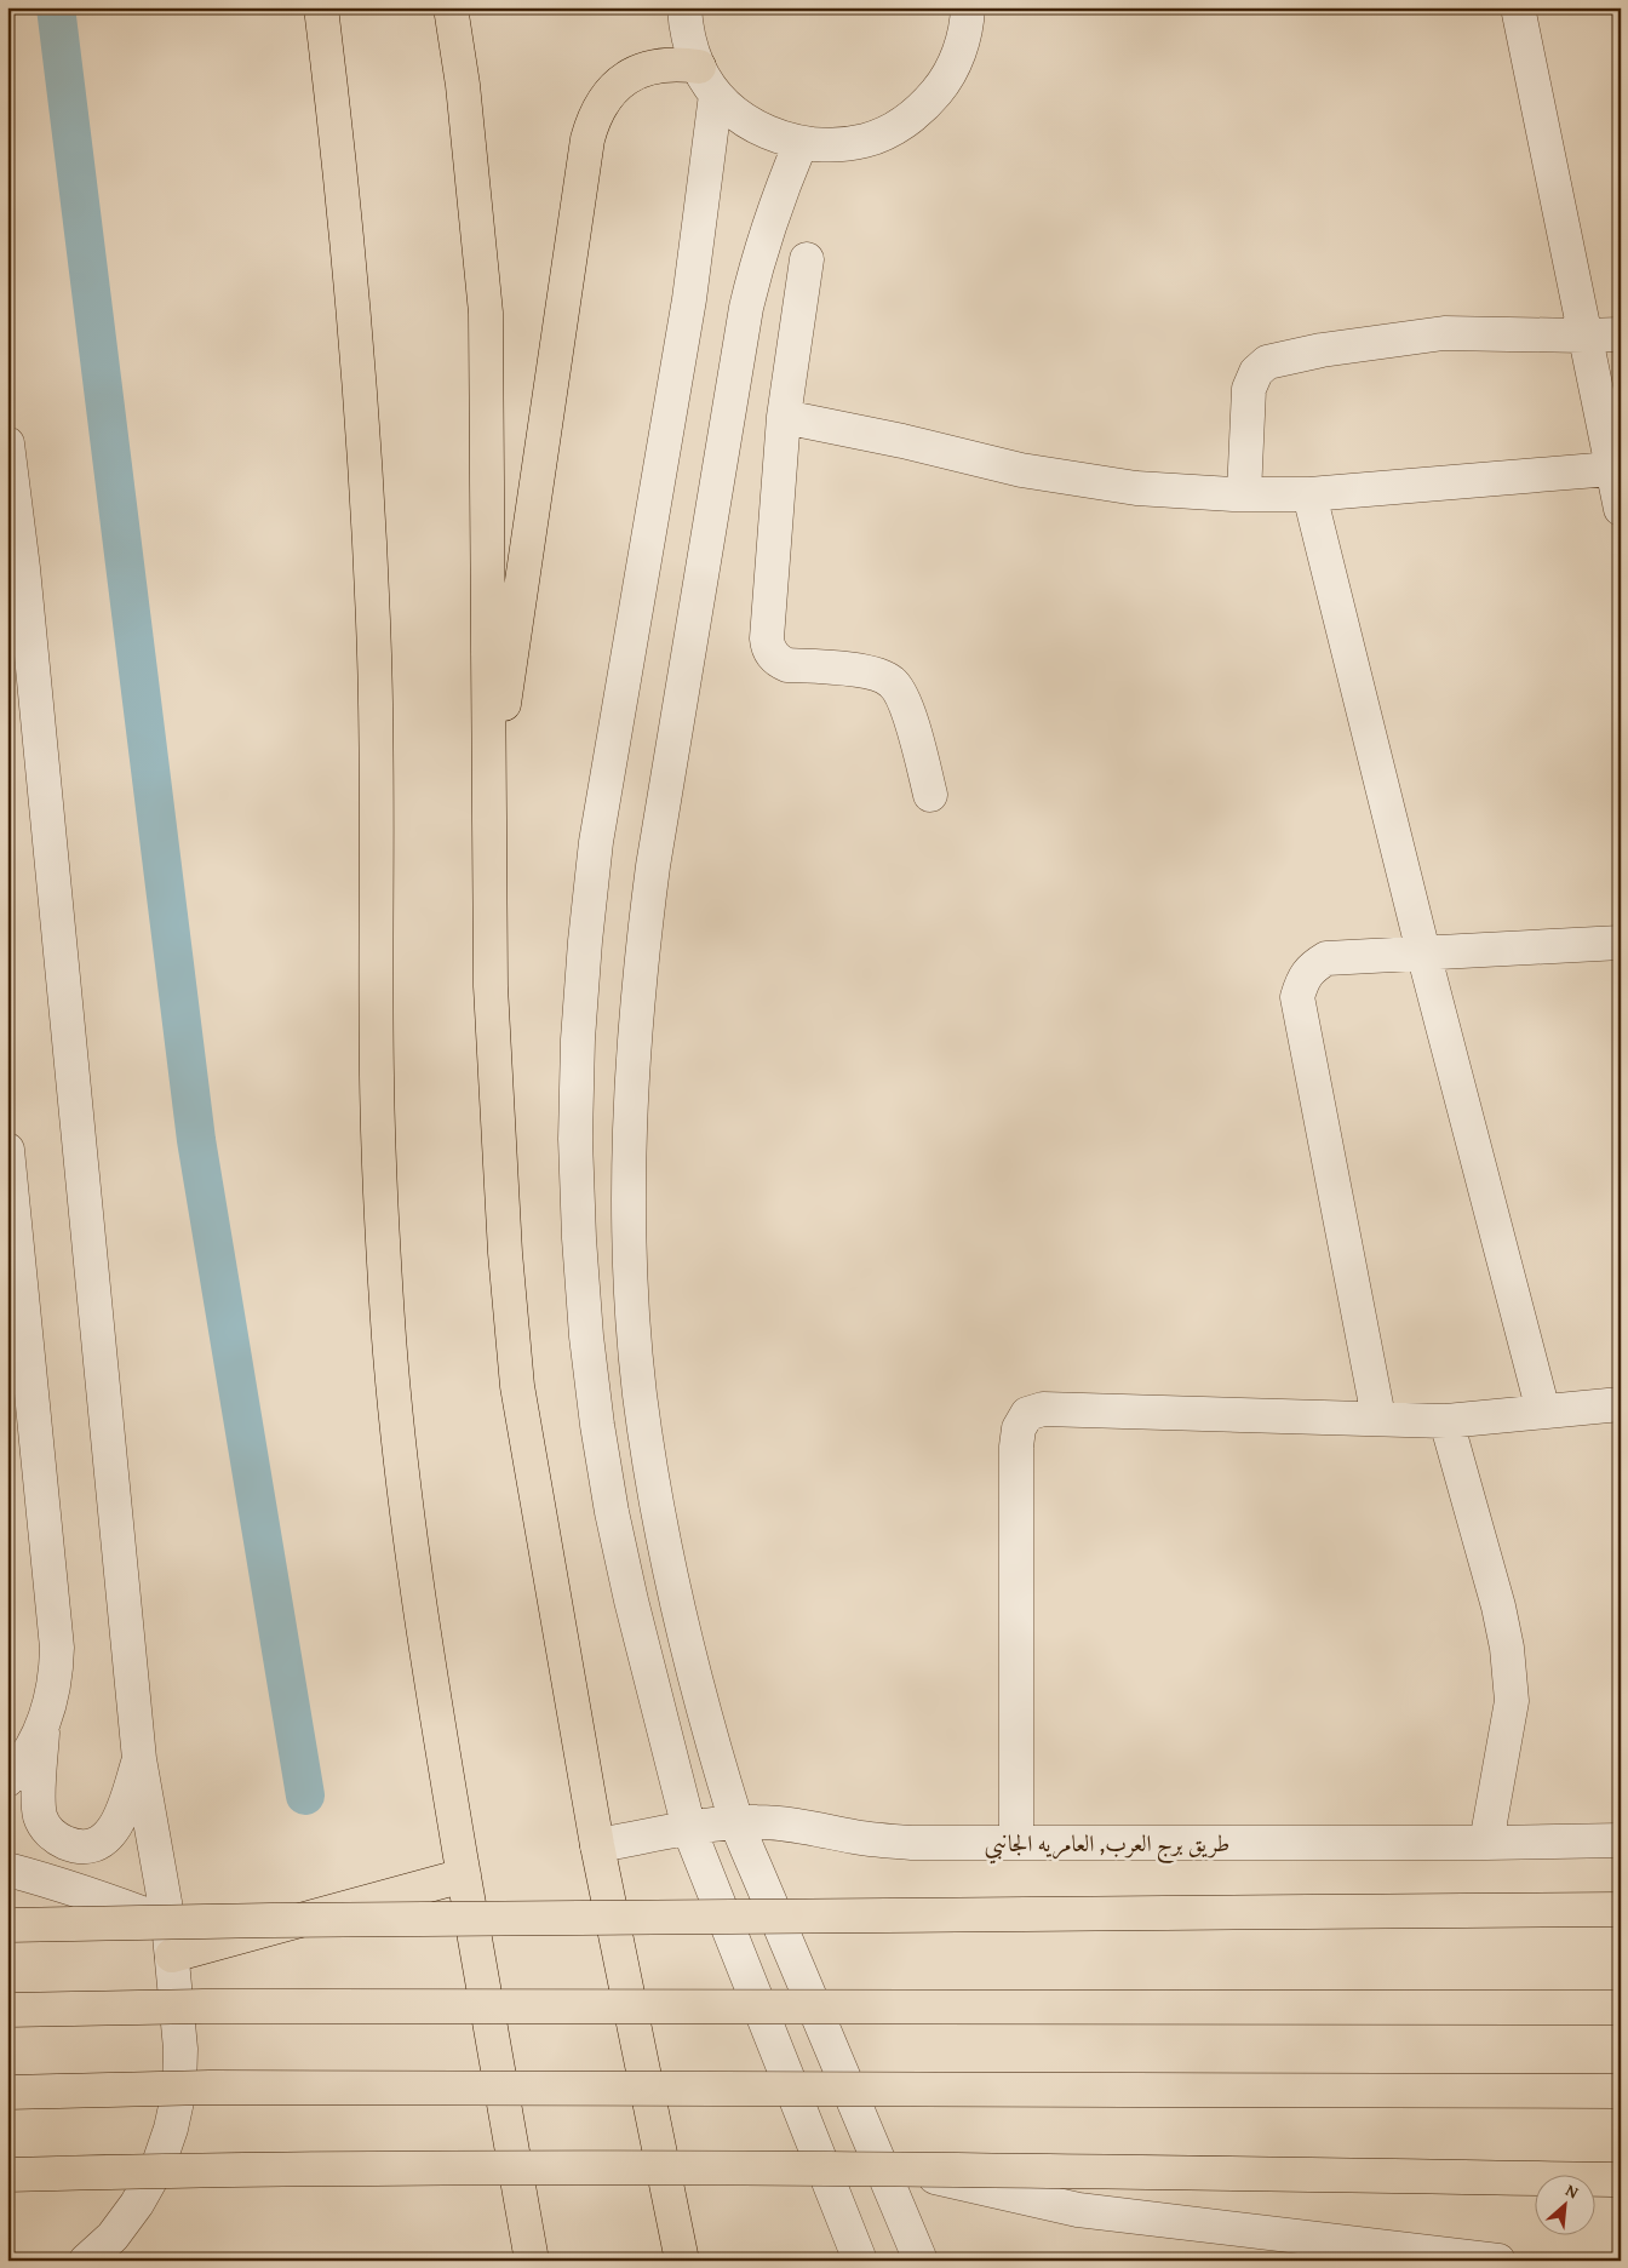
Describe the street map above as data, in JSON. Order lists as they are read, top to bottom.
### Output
{
  "streets": {
    "street": ["طريق برج العرب, العامريه الجانبي"]
  },
  "north": "top right"
}
